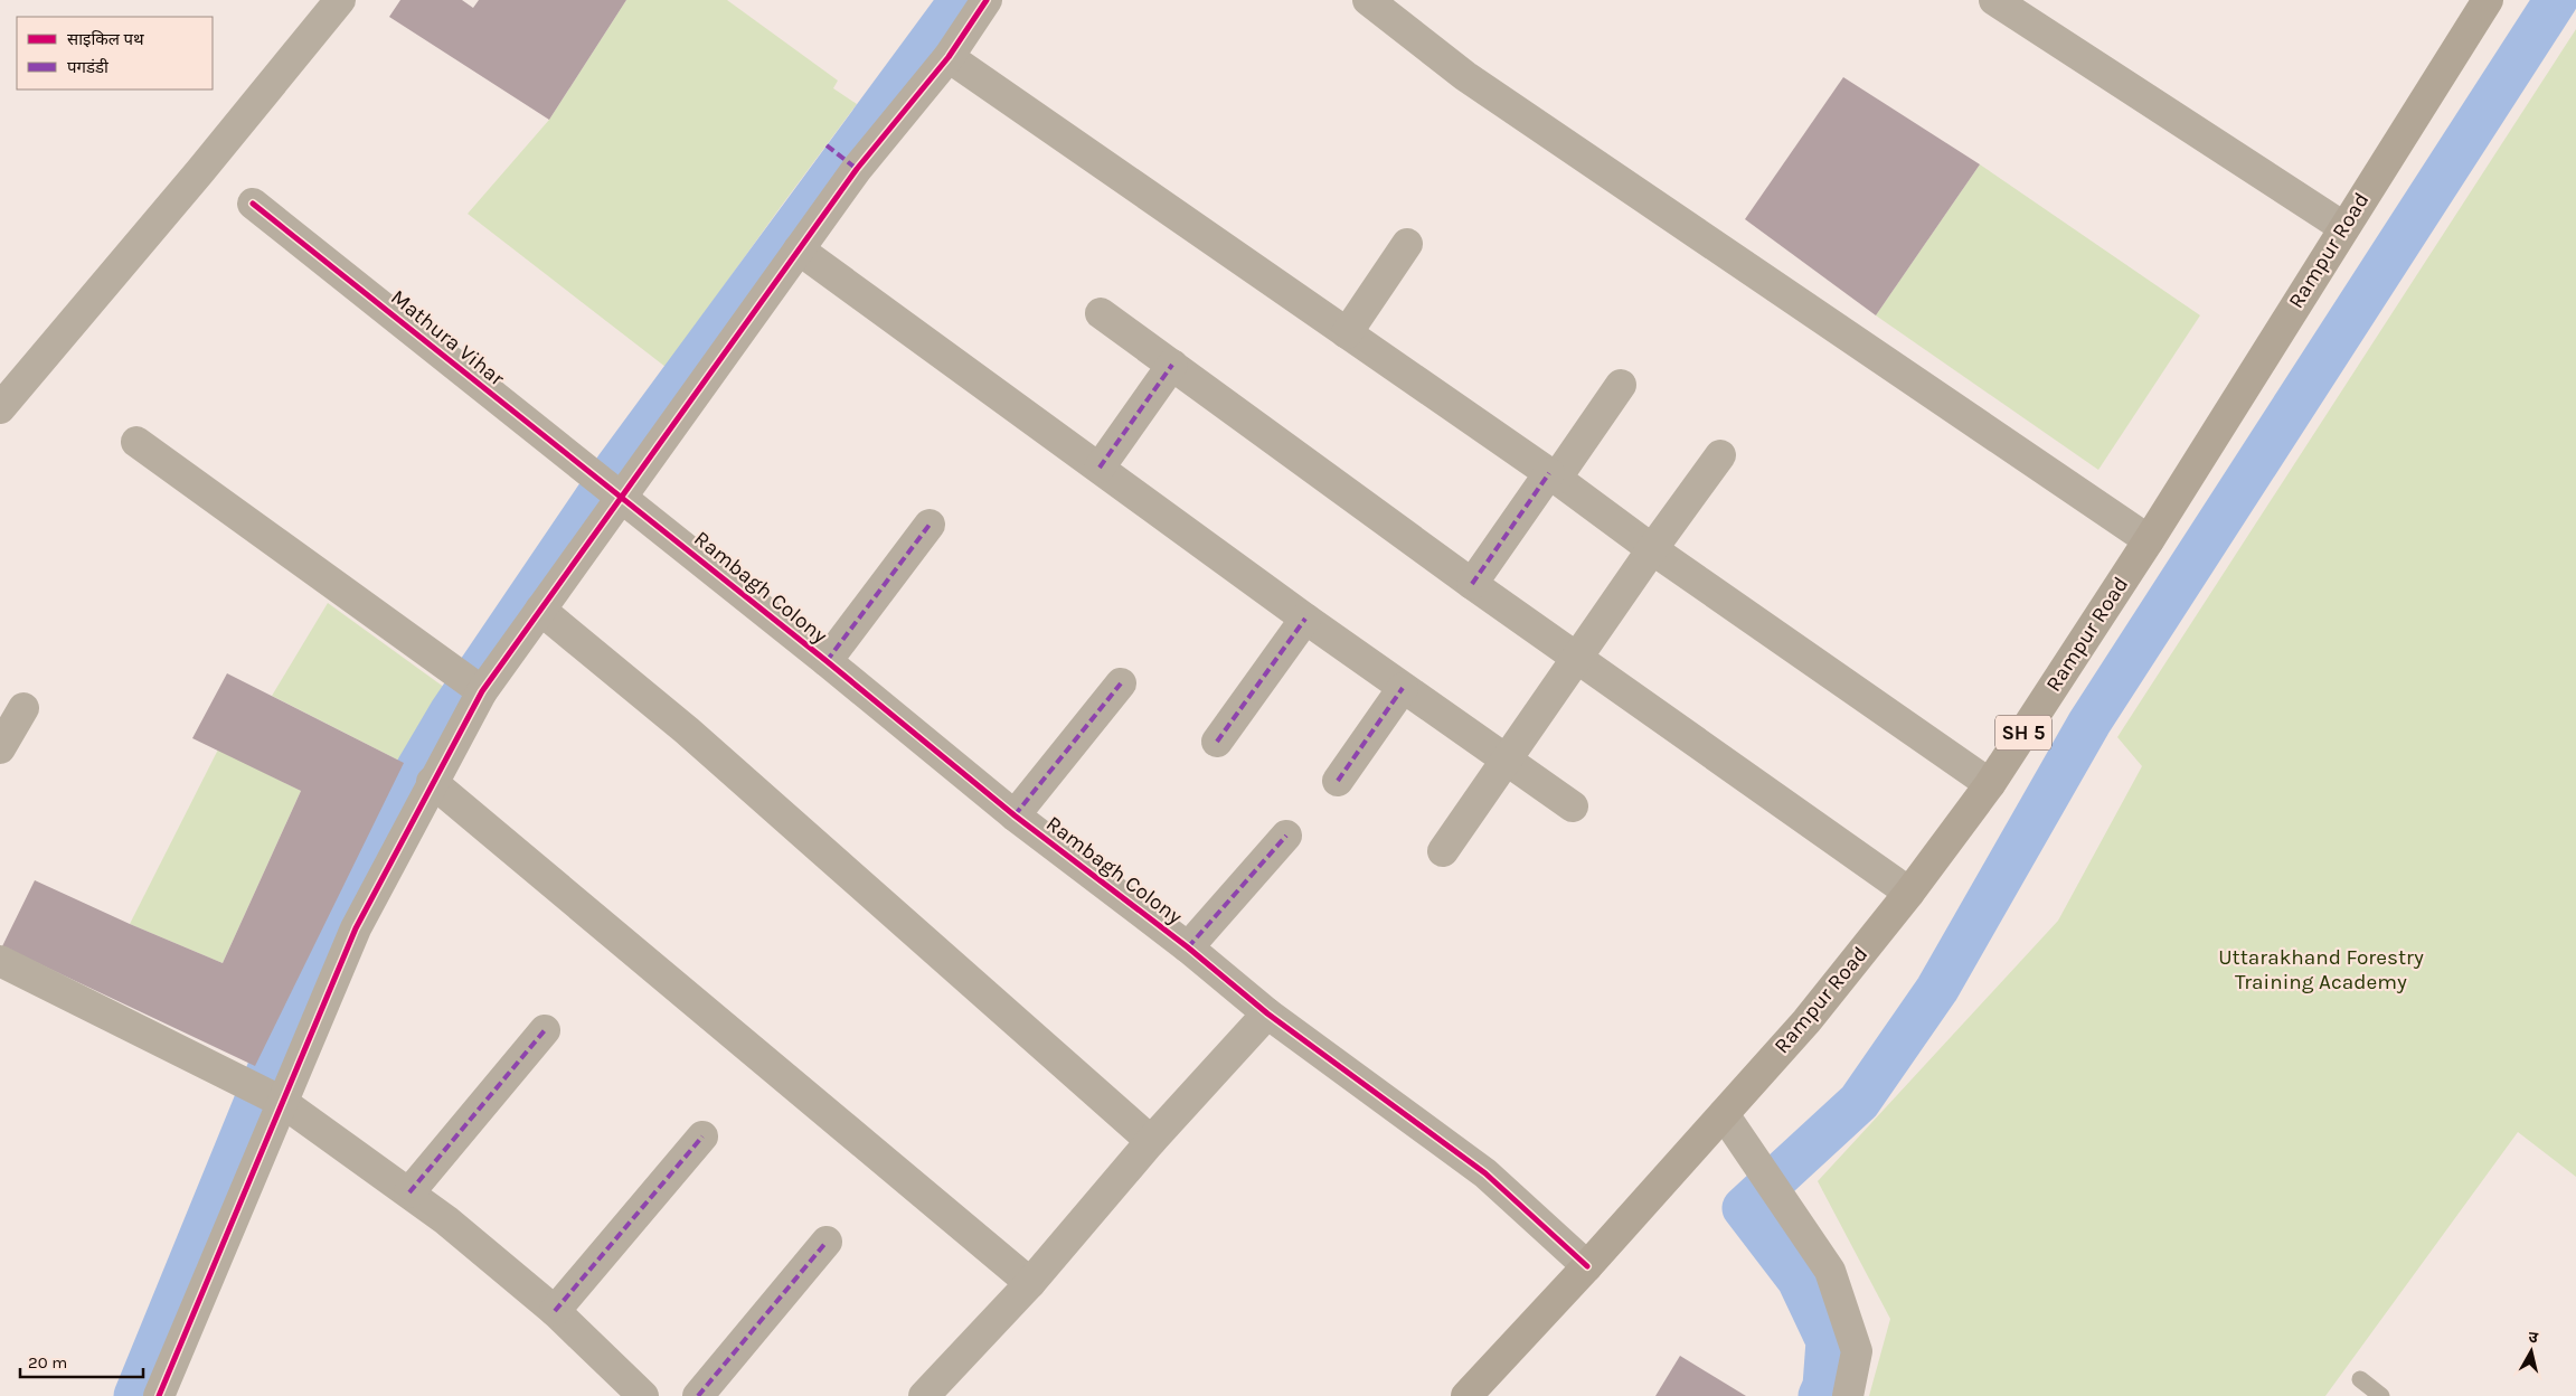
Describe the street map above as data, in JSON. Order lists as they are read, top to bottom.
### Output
{
  "streets": {
    "main road": ["Rampur Road", "SH 5"],
    "street": ["Mathura Vihar", "Rambagh Colony"]
  },
  "crossings": [
    ["Rampur Road", "Rambagh Colony"],
    ["Mathura Vihar", "Rambagh Colony"]
  ],
  "parks": ["Uttarakhand Forestry Training Academy"],
  "legend": ["साइकिल पथ", "पगडंडी"],
  "scale_bar": "20 m",
  "north": "top"
}
